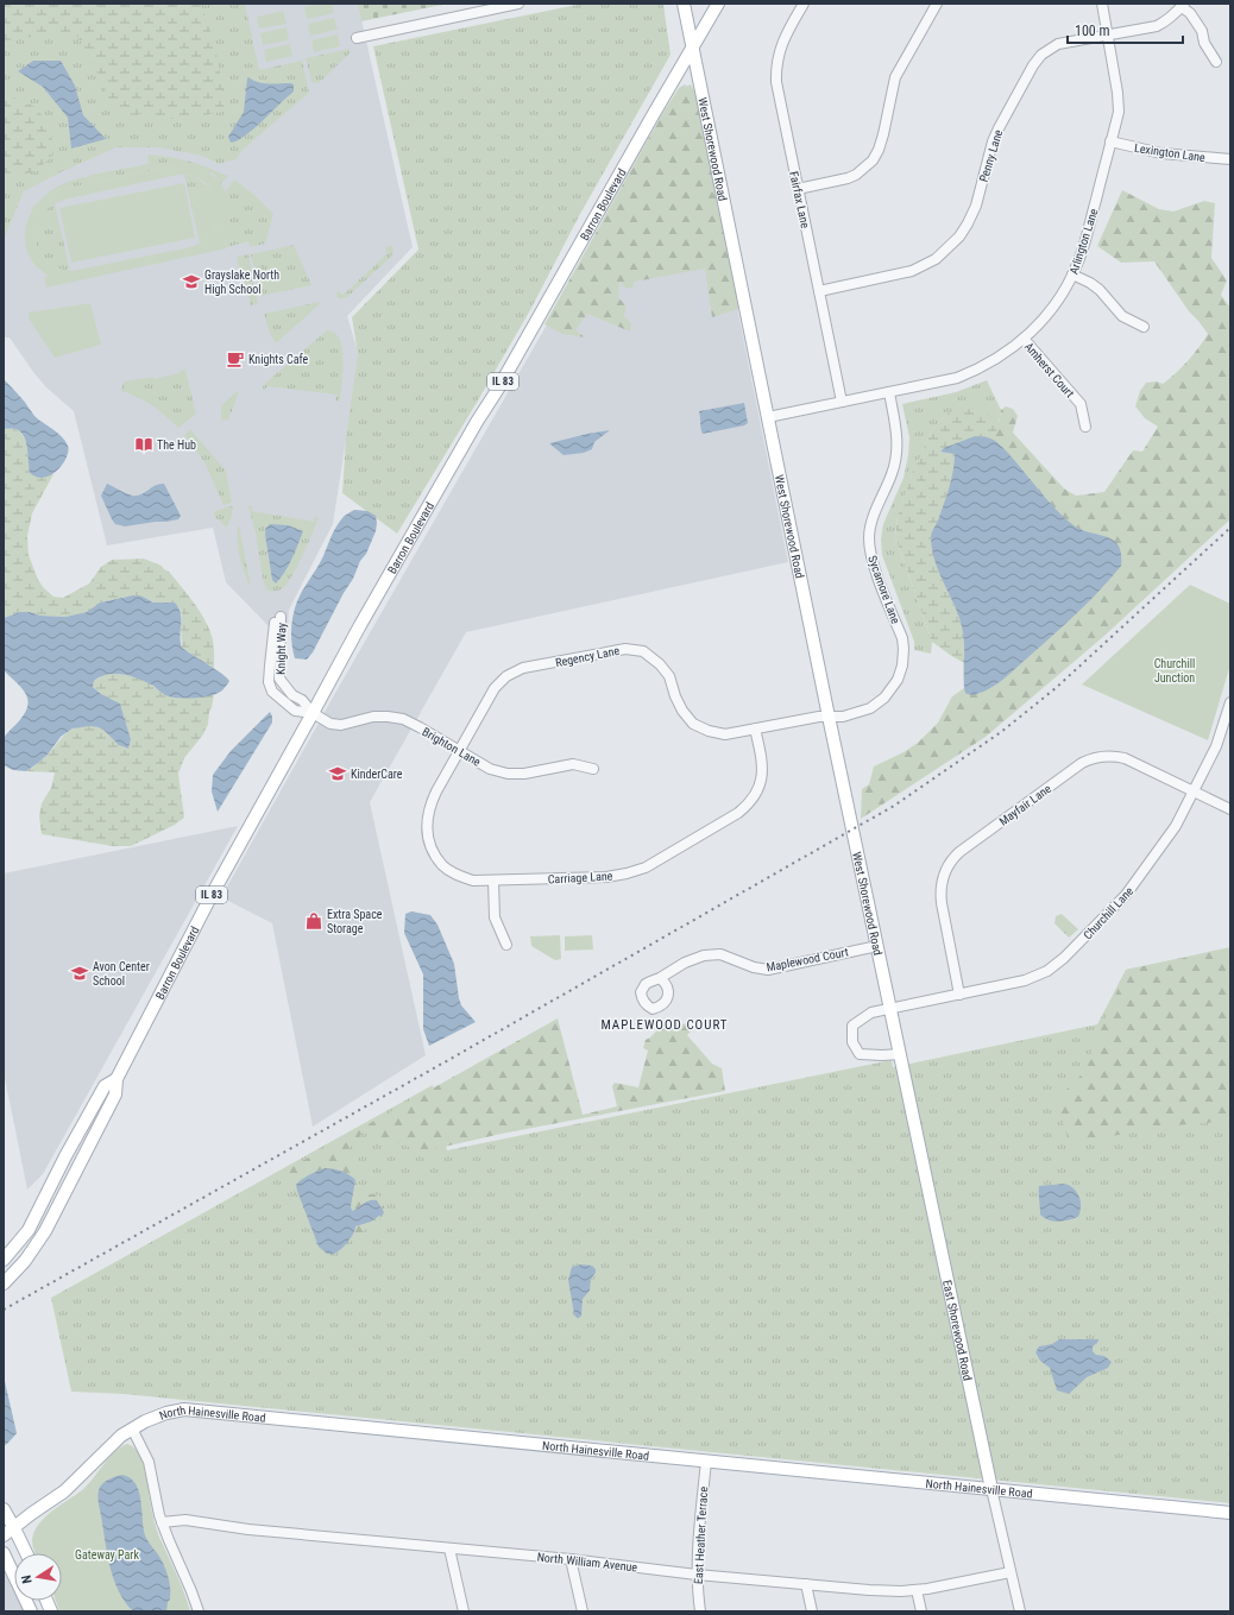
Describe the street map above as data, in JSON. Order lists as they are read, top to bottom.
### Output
{
  "streets": {
    "main road": [
      "West Shorewood Road",
      "Barron Boulevard",
      "IL 83",
      "East Shorewood Road",
      "North Hainesville Road"
    ],
    "street": [
      "Lexington Lane",
      "Penny Lane",
      "Fairfax Lane",
      "Arlington Lane",
      "Amherst Court",
      "Sycamore Lane",
      "Knight Way",
      "Regency Lane",
      "Brighton Lane",
      "Mayfair Lane",
      "Carriage Lane",
      "Churchill Lane",
      "Maplewood Court",
      "East Heather Terrace",
      "North William Avenue"
    ]
  },
  "crossings": [
    ["West Shorewood Road", "Barron Boulevard"],
    ["West Shorewood Road", "Arlington Lane"],
    ["West Shorewood Road", "Sycamore Lane"],
    ["West Shorewood Road", "Regency Lane"],
    ["West Shorewood Road", "Churchill Lane"],
    ["West Shorewood Road", "Maplewood Court"],
    ["West Shorewood Road", "East Shorewood Road"],
    ["Lexington Lane", "Arlington Lane"],
    ["Penny Lane", "Fairfax Lane"],
    ["Penny Lane", "Arlington Lane"],
    ["Fairfax Lane", "Arlington Lane"],
    ["Barron Boulevard", "Knight Way"],
    ["Barron Boulevard", "Brighton Lane"],
    ["Arlington Lane", "Amherst Court"],
    ["Arlington Lane", "Sycamore Lane"],
    ["Sycamore Lane", "Regency Lane"],
    ["Knight Way", "Brighton Lane"],
    ["Regency Lane", "Brighton Lane"],
    ["Regency Lane", "Carriage Lane"],
    ["Brighton Lane", "Carriage Lane"],
    ["Mayfair Lane", "Churchill Lane"],
    ["Churchill Lane", "East Shorewood Road"],
    ["East Shorewood Road", "North Hainesville Road"],
    ["East Shorewood Road", "North William Avenue"],
    ["North Hainesville Road", "East Heather Terrace"],
    ["East Heather Terrace", "North William Avenue"]
  ],
  "districts": ["MAPLEWOOD COURT"],
  "parks": ["Churchill Junction", "Gateway Park"],
  "places": {
    "school or university": ["Grayslake North High School", "KinderCare", "Avon Center School"],
    "cafe": ["Knights Cafe"],
    "library": ["The Hub"],
    "shop": ["Extra Space Storage"]
  },
  "scale_bar": "100 m",
  "north": "left"
}
